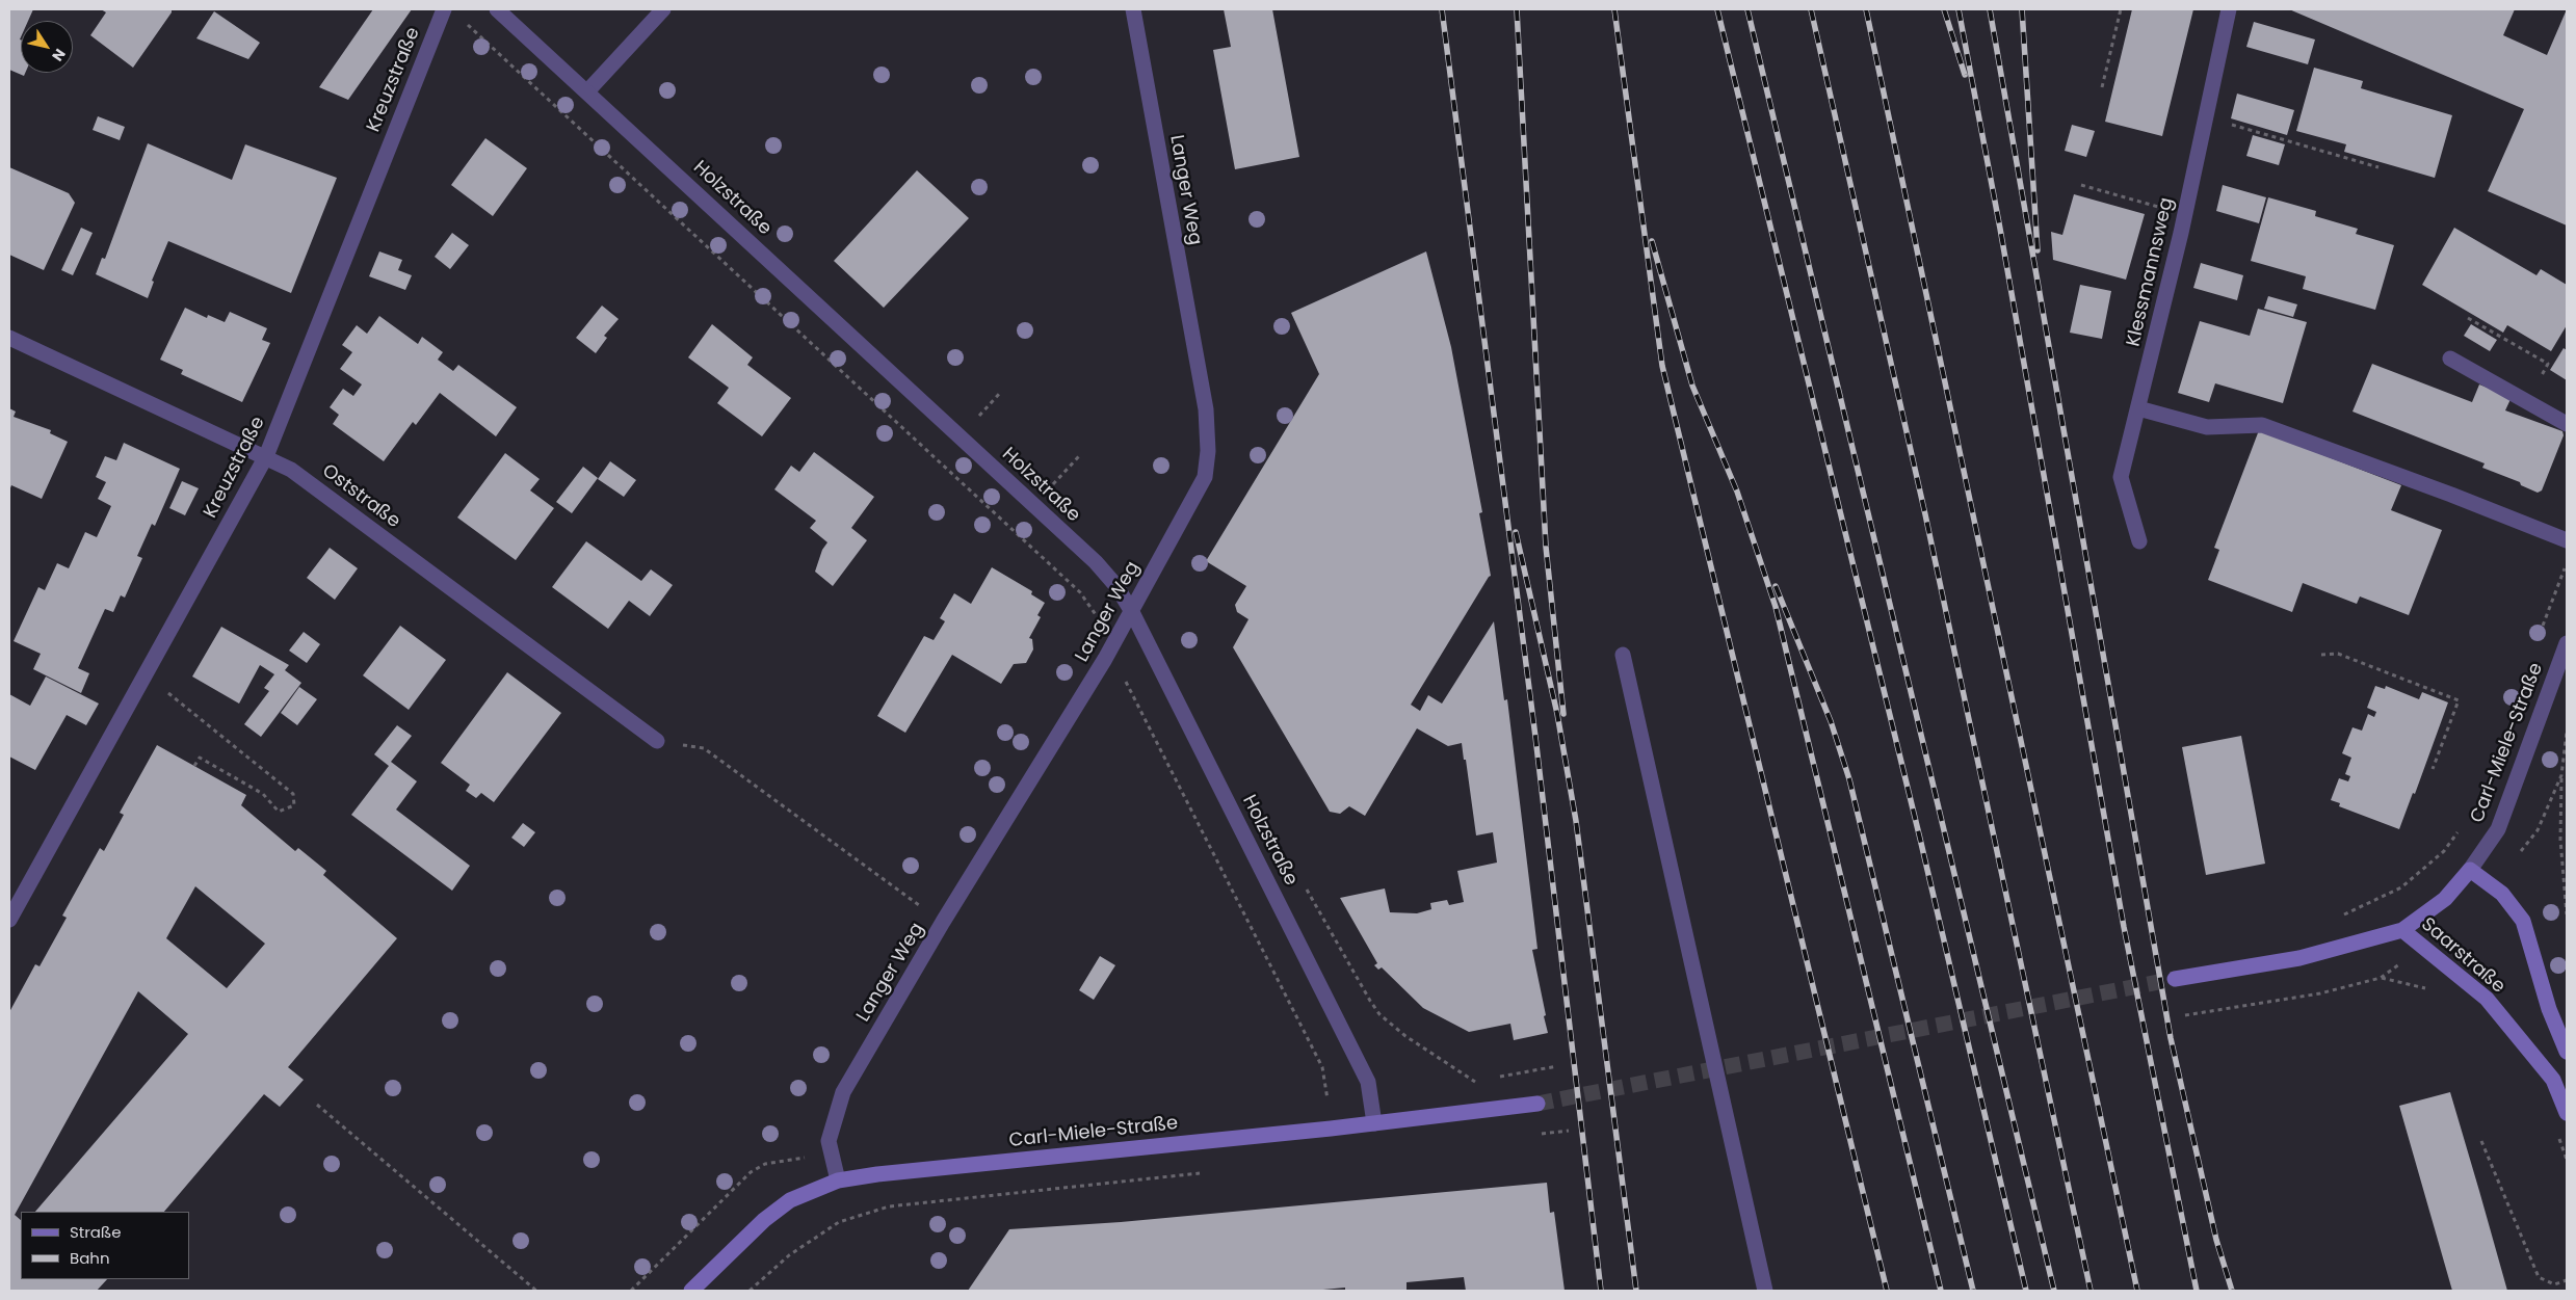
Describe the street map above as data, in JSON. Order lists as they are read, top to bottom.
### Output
{
  "streets": {
    "street": [
      "Kreuzstraße",
      "Langer Weg",
      "Holzstraße",
      "Klessmannsweg",
      "Oststraße",
      "Carl-Miele-Straße",
      "Saarstraße"
    ]
  },
  "crossings": [
    ["Kreuzstraße", "Oststraße"],
    ["Langer Weg", "Holzstraße"],
    ["Langer Weg", "Carl-Miele-Straße"],
    ["Holzstraße", "Carl-Miele-Straße"],
    ["Carl-Miele-Straße", "Saarstraße"]
  ],
  "legend": ["Straße", "Bahn"],
  "north": "bottom right"
}
